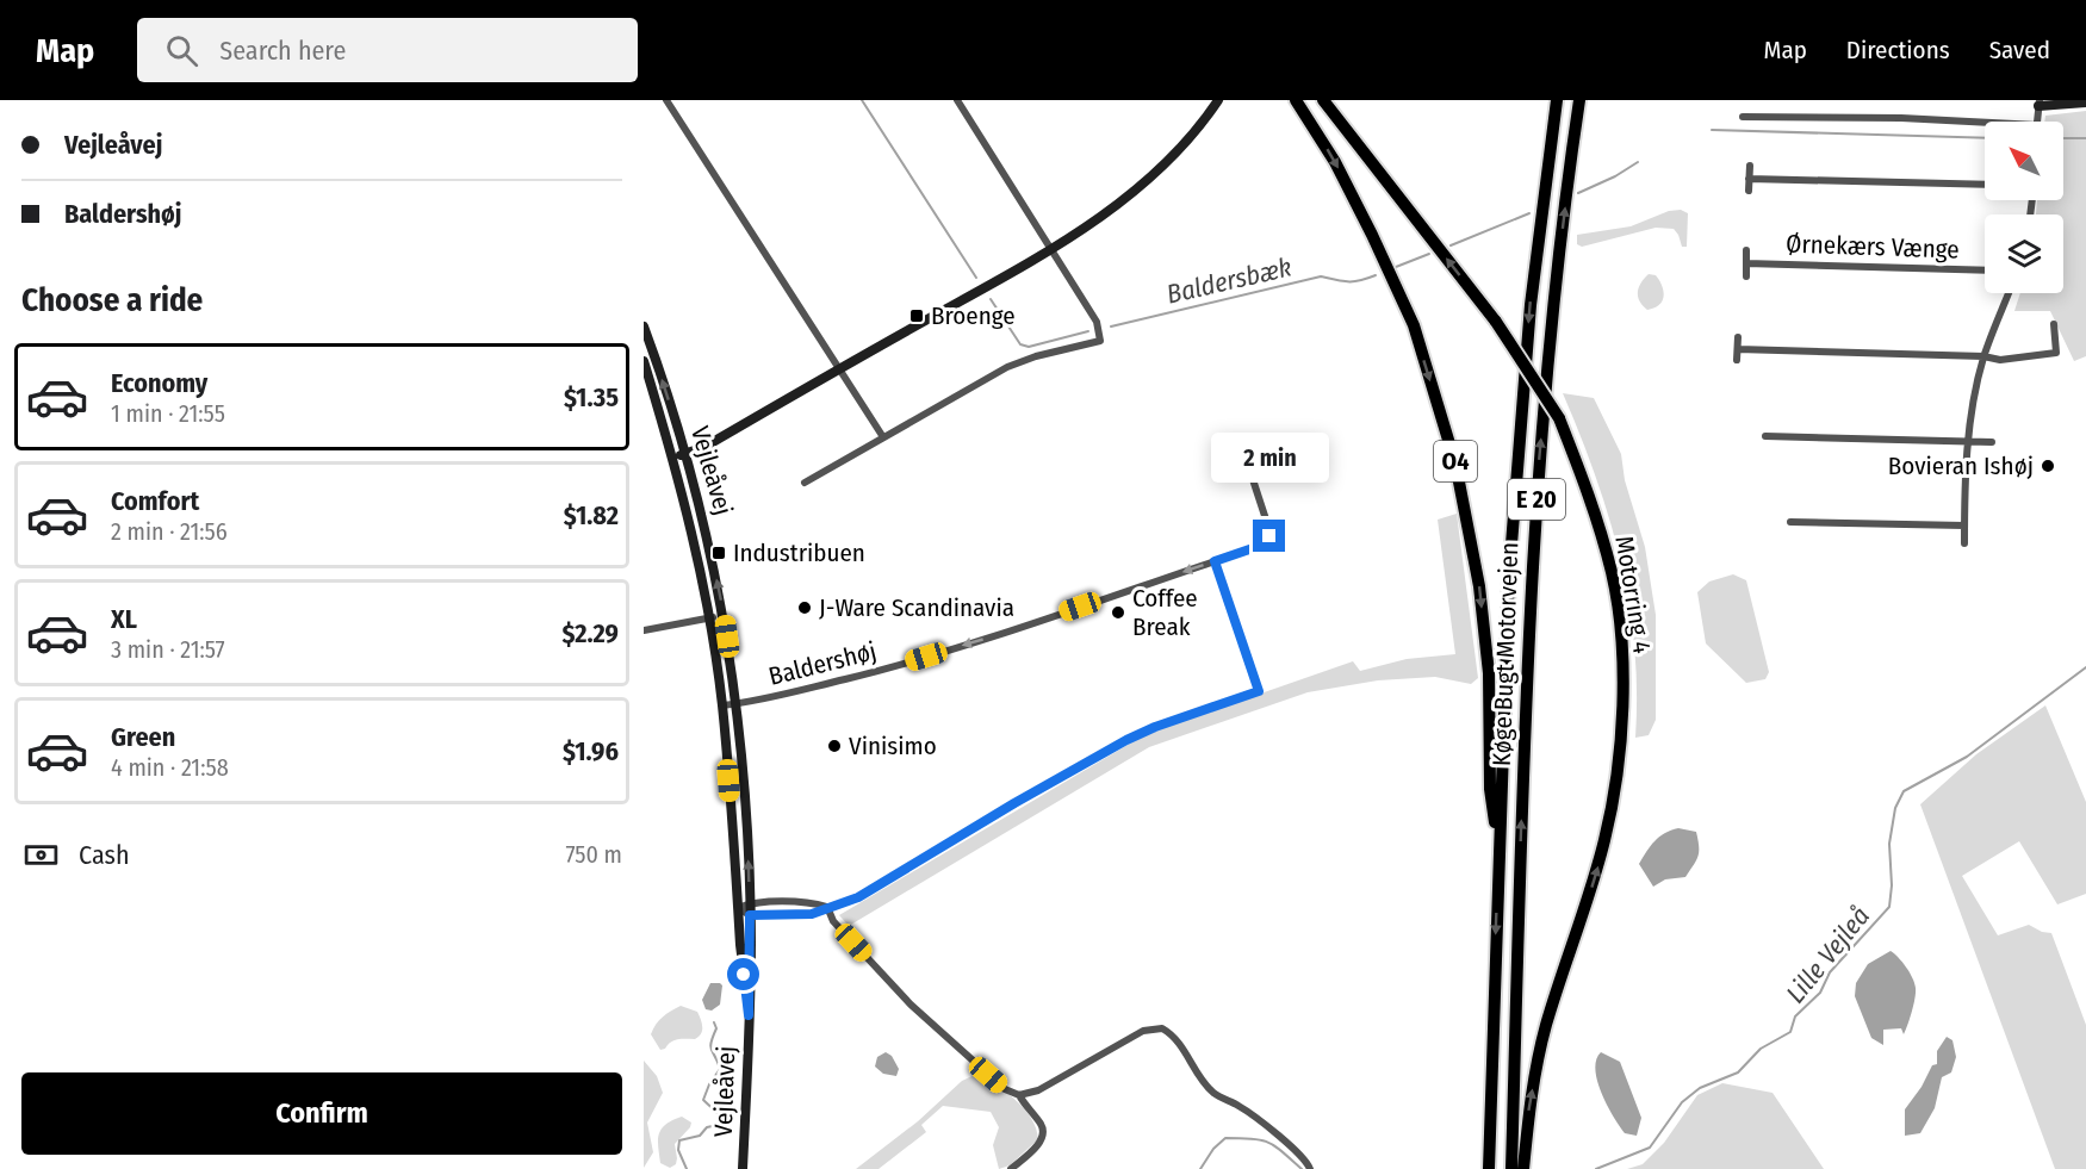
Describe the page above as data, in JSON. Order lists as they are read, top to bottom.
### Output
{
  "streets": {
    "highway": [
      "O4",
      "E 20",
      "Motorring 4",
      "Køge Bugt Motorvejen"
    ],
    "street": ["Ørnekærs Vænge", "Vejleåvej", "Baldershøj"]
  },
  "crossings": [
    ["O4", "Køge Bugt Motorvejen"],
    ["Vejleåvej", "Baldershøj"]
  ],
  "one_way": ["Baldershøj"],
  "water": ["Baldersbæk", "Lille Vejleå"],
  "places": {
    "transit": ["Broenge", "Industribuen"],
    "other": [
      "Bovieran Ishøj",
      "J-Ware Scandinavia",
      "Coffee Break",
      "Vinisimo"
    ]
  },
  "north": "top left",
  "page": {
    "header": "Map",
    "search": "Search here",
    "nav": ["Map", "Directions", "Saved"],
    "banner": ["Vejleåvej", "Baldershøj"],
    "heading": "Choose a ride",
    "list": [
      {
        "name": "Economy",
        "note": "1 min · 21:55",
        "value": "$1.35"
      },
      {
        "name": "Comfort",
        "note": "2 min · 21:56",
        "value": "$1.82"
      },
      {
        "name": "XL",
        "note": "3 min · 21:57",
        "value": "$2.29"
      },
      {
        "name": "Green",
        "note": "4 min · 21:58",
        "value": "$1.96"
      }
    ],
    "bubble": "2 min",
    "pay": ["Cash", "750 m"],
    "buttons": "Confirm"
  }
}
